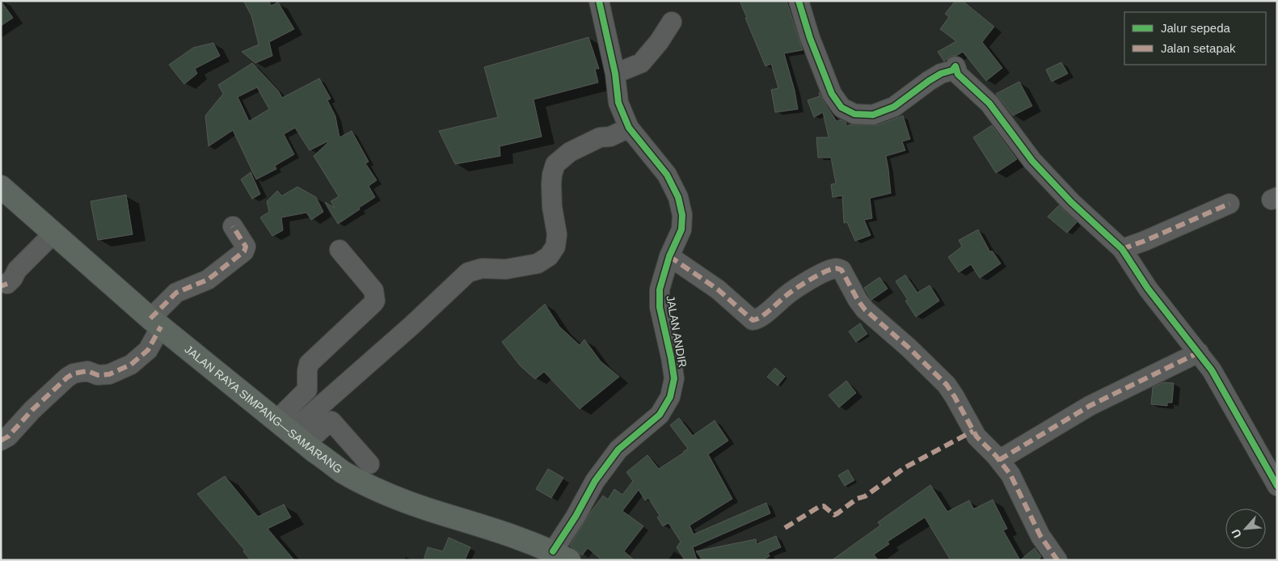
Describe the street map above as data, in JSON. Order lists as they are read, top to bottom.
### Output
{
  "streets": {
    "main road": ["JALAN RAYA SIMPANG—SAMARANG"],
    "street": ["JALAN ANDIR"]
  },
  "crossings": [
    ["JALAN ANDIR", "JALAN RAYA SIMPANG—SAMARANG"]
  ],
  "legend": ["Jalur sepeda", "Jalan setapak"],
  "north": "bottom left"
}
